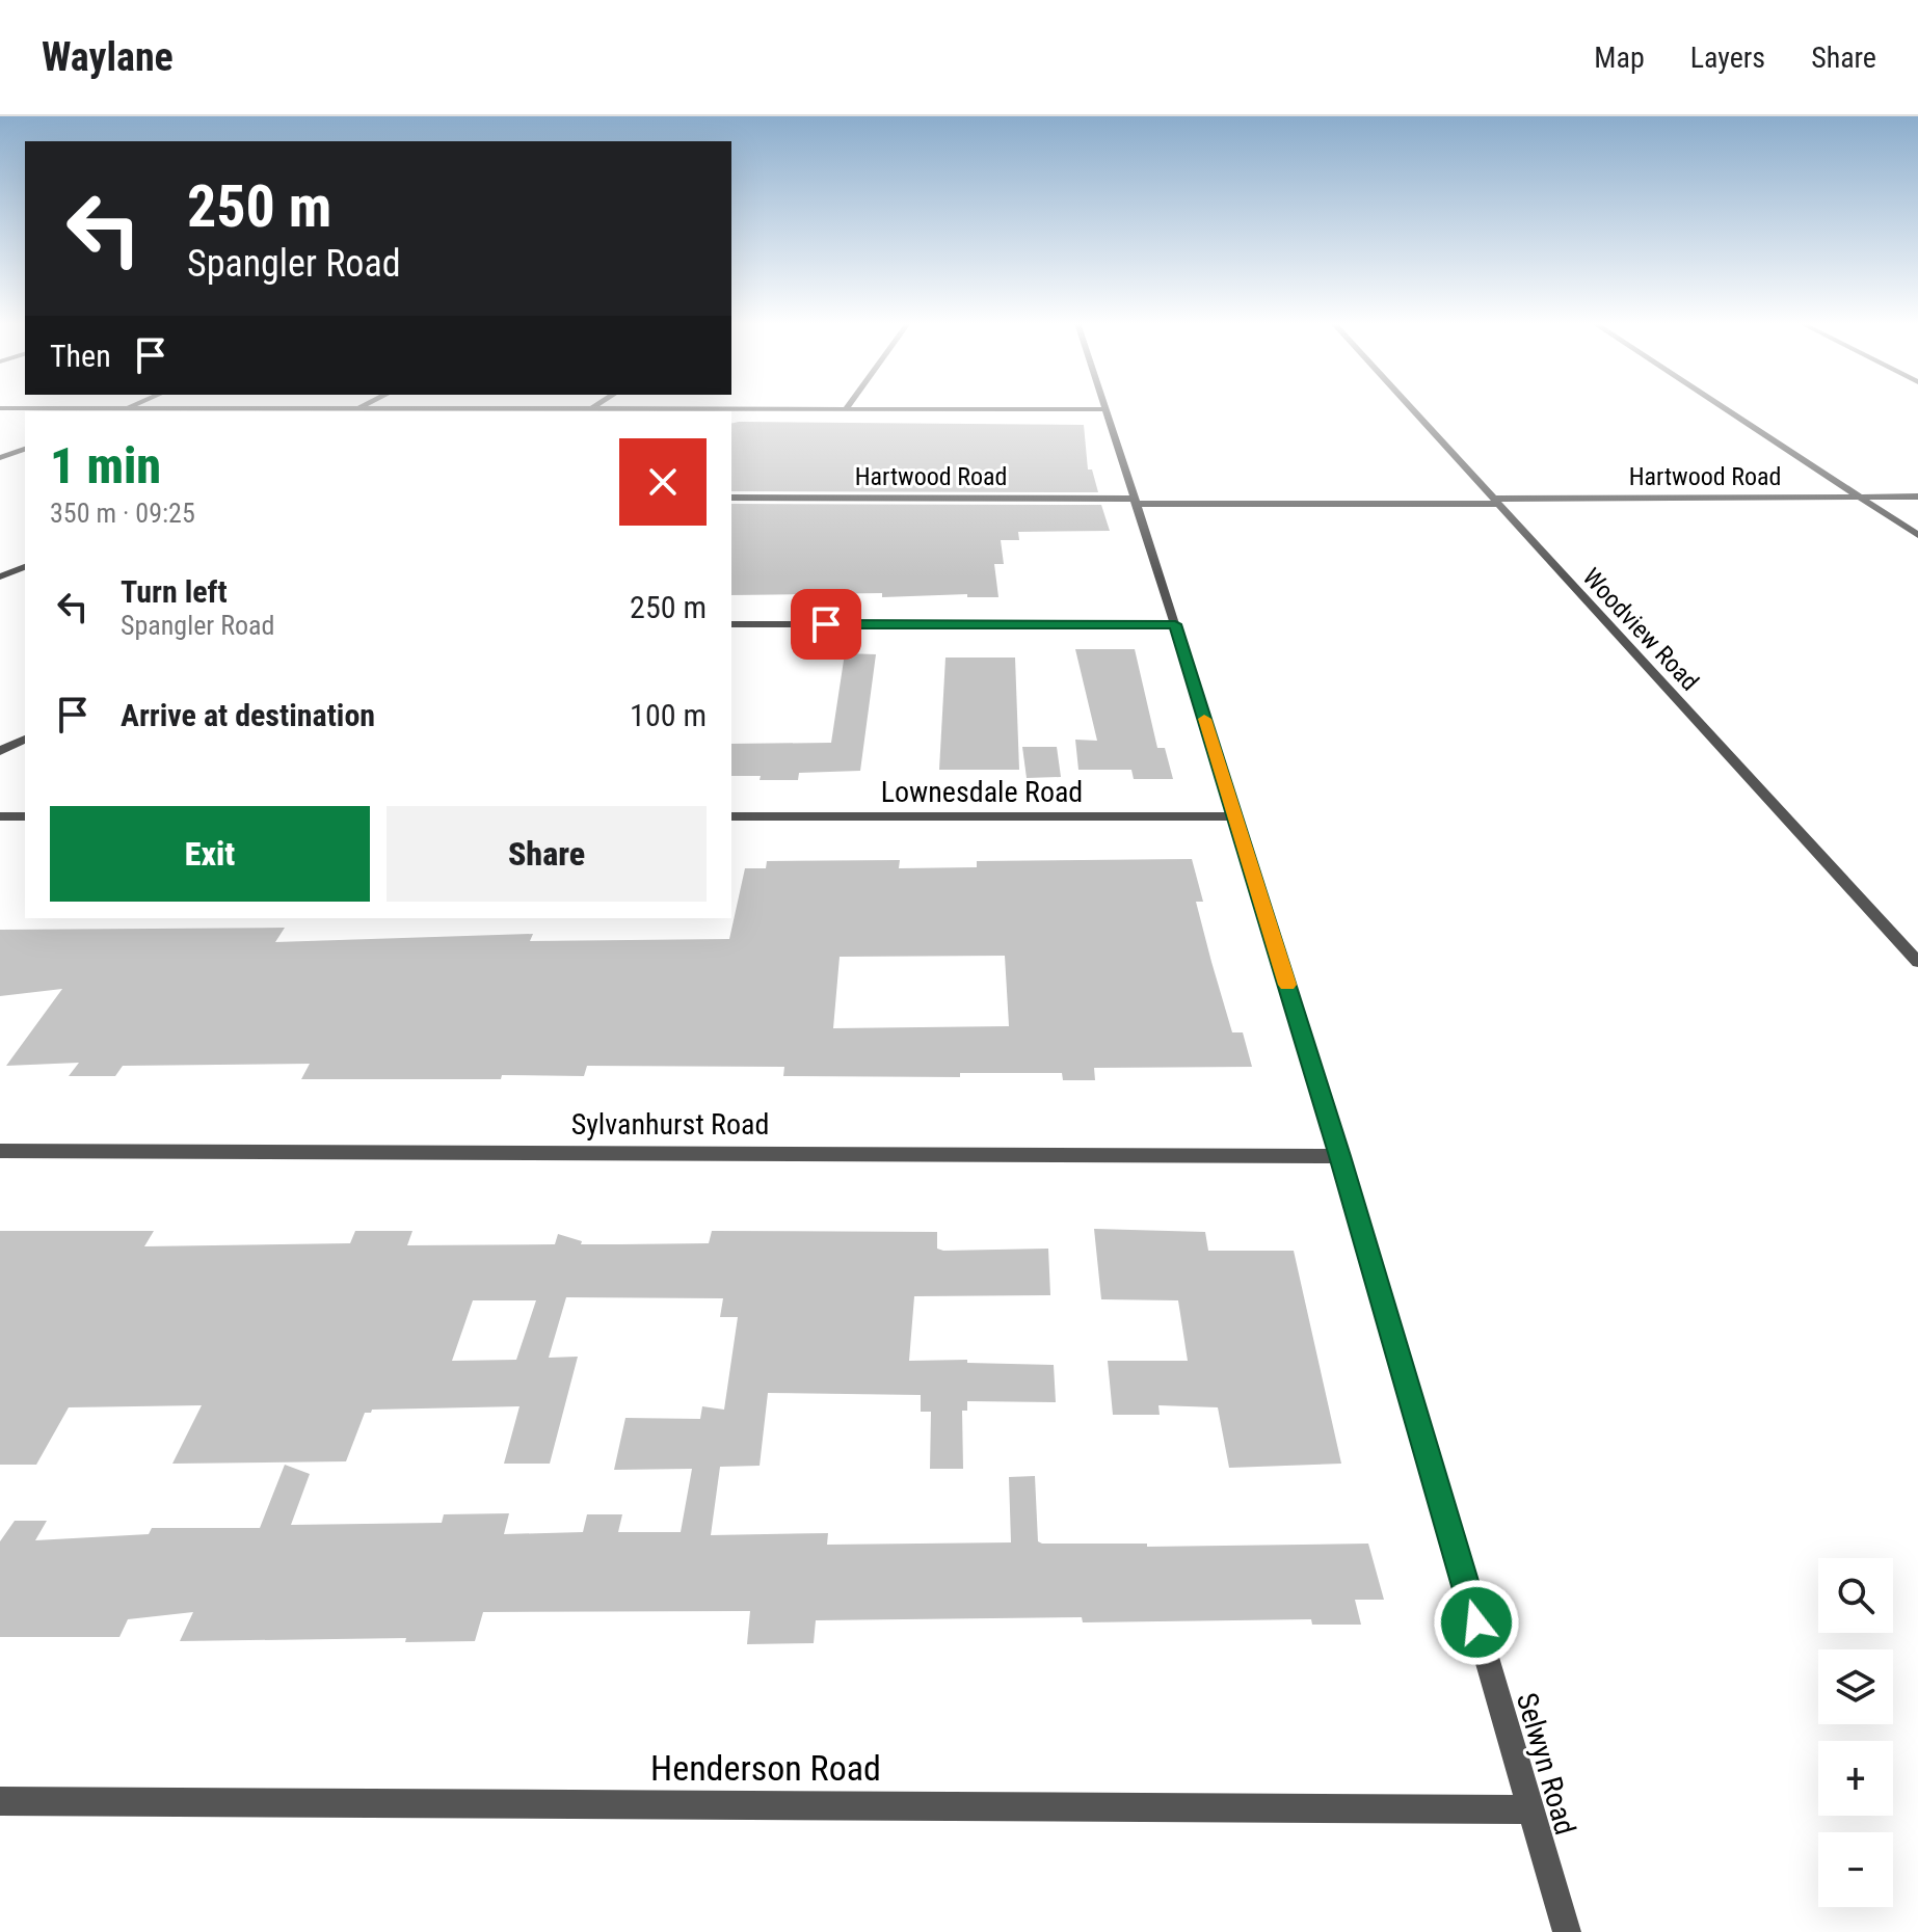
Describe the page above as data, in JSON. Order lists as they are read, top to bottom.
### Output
{
  "streets": {
    "street": [
      "Hartwood Road",
      "Woodview Road",
      "Lownesdale Road",
      "Sylvanhurst Road",
      "Selwyn Road",
      "Henderson Road"
    ]
  },
  "crossings": [
    ["Hartwood Road", "Woodview Road"],
    ["Hartwood Road", "Selwyn Road"],
    ["Lownesdale Road", "Selwyn Road"],
    ["Sylvanhurst Road", "Selwyn Road"],
    ["Selwyn Road", "Henderson Road"]
  ],
  "page": {
    "header": "Waylane",
    "nav": ["Map", "Layers", "Share"],
    "turn": ["250 m", "Spangler Road"],
    "then": "Then",
    "heading": ["1 min", "350 m · 09:25"],
    "list": [
      {
        "name": "Turn left",
        "note": "Spangler Road",
        "value": "250 m"
      },
      {
        "name": "Arrive at destination",
        "value": "100 m"
      }
    ],
    "buttons": ["Exit", "Share"],
    "map_buttons": ["+", "−"]
  }
}
